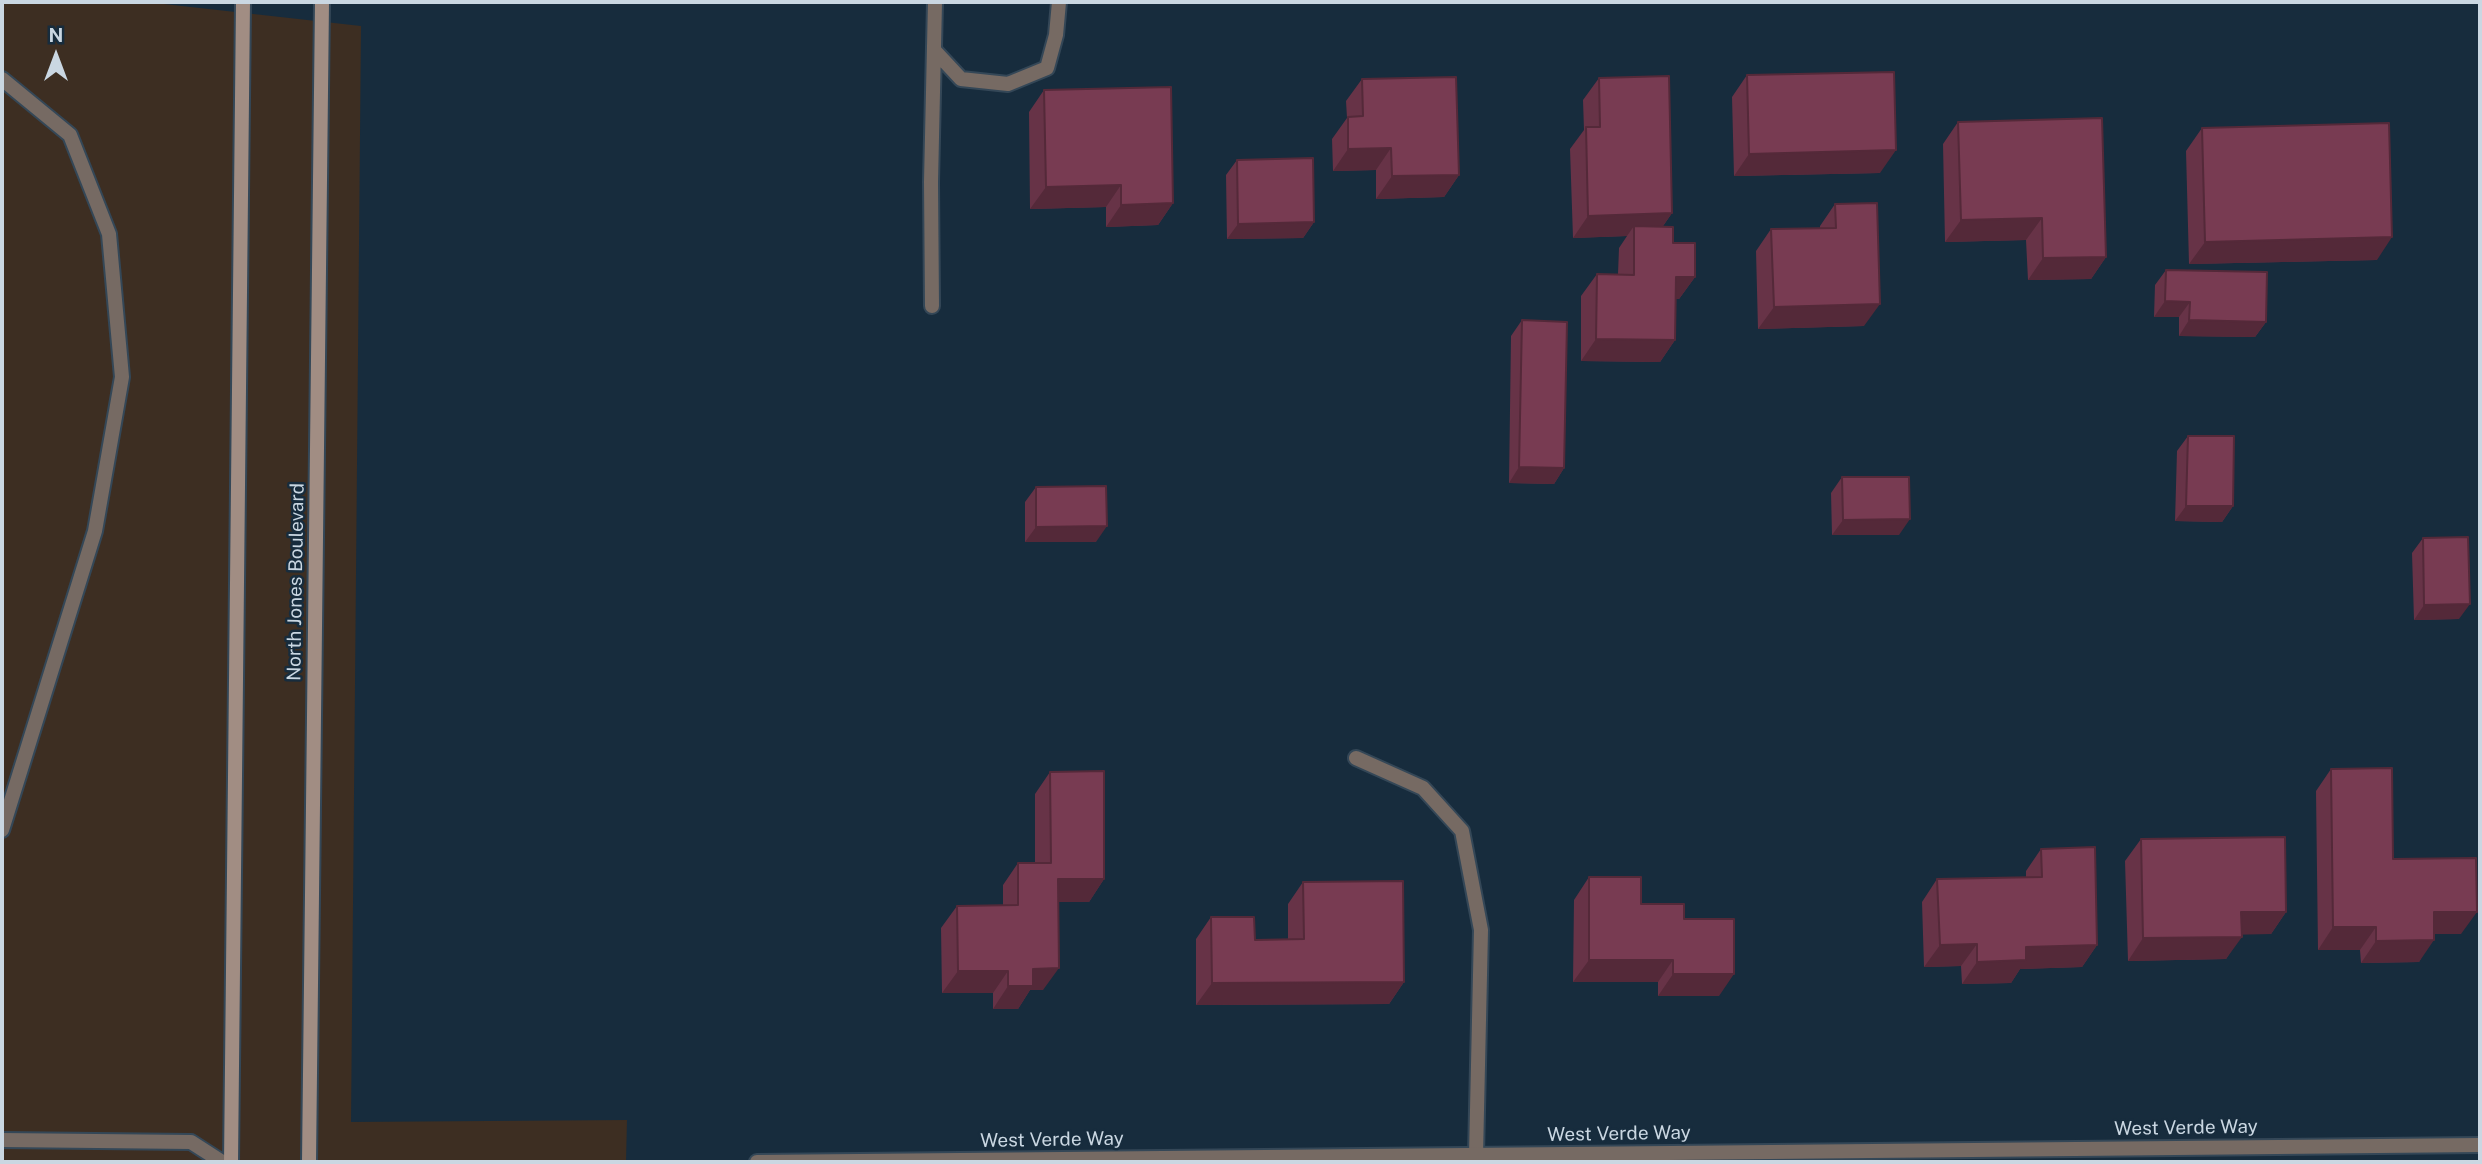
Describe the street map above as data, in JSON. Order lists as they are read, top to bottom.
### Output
{
  "streets": {
    "main road": ["North Jones Boulevard"],
    "street": ["West Verde Way"]
  },
  "north": "top"
}
